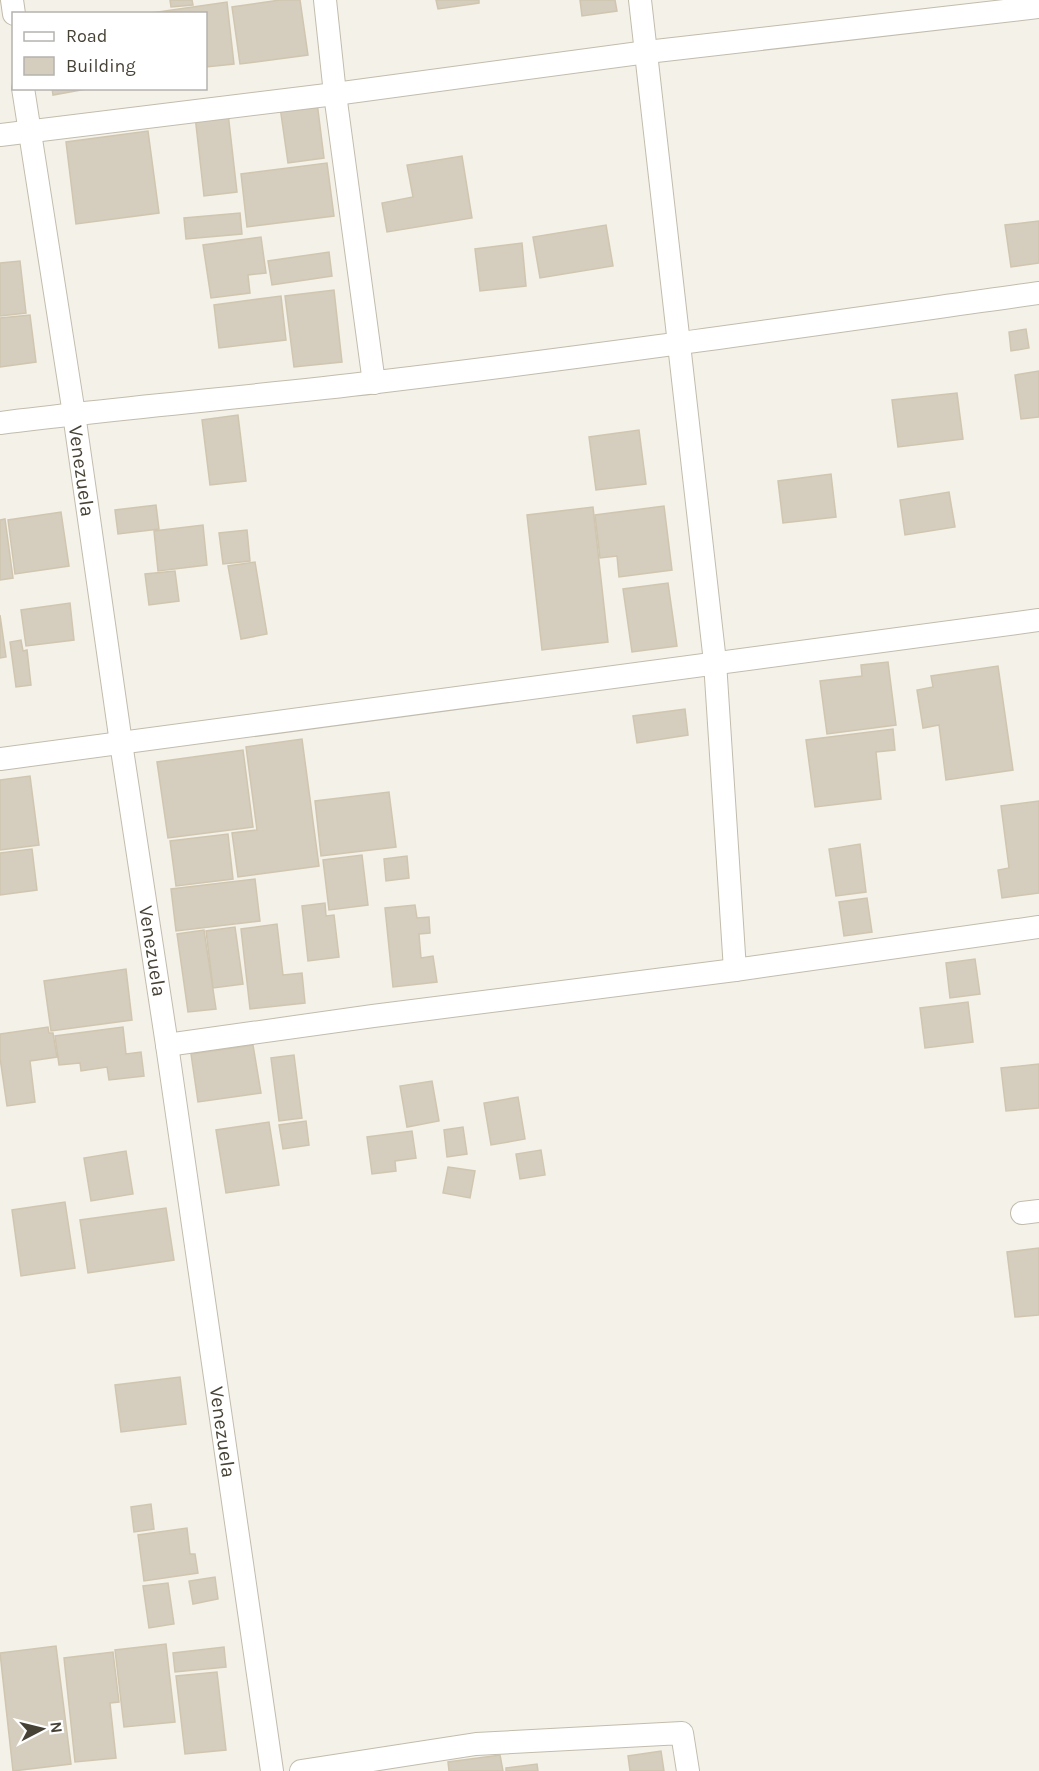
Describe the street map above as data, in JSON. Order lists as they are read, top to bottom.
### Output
{
  "streets": {
    "street": ["Venezuela"]
  },
  "legend": ["Road", "Building"],
  "north": "right"
}
